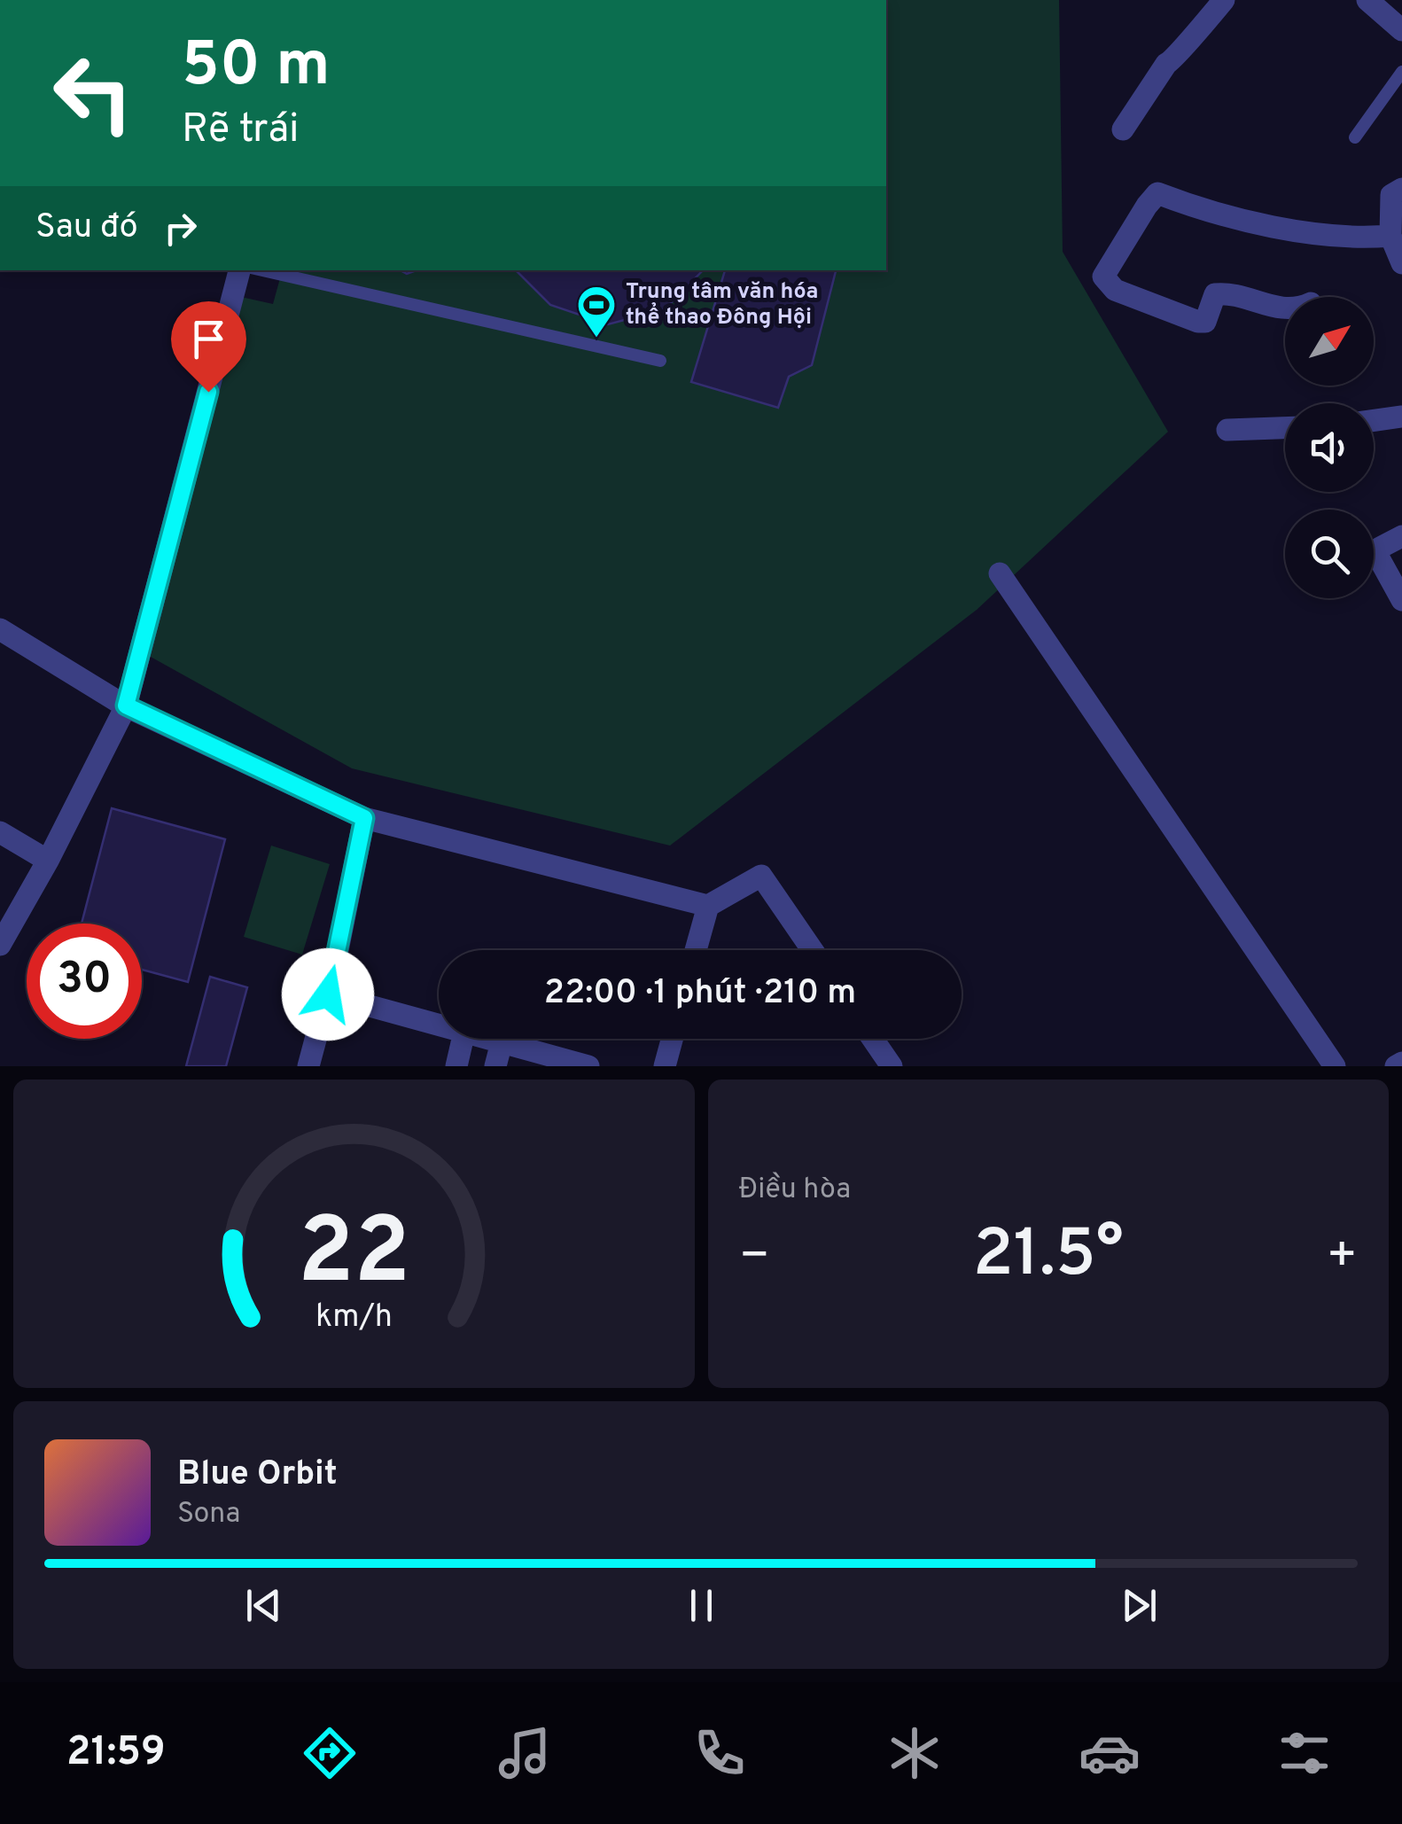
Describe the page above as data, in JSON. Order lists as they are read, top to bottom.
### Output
{
  "places": {
    "sports": ["Trung tâm văn hóa thể thao Đông Hội"]
  },
  "north": "top right",
  "page": {
    "turn": ["50 m", "Rẽ trái"],
    "then": "Sau đó",
    "limit": "30",
    "trip": "22:00 · 1 phút · 210 m",
    "tile": "Điều hòa",
    "heat": ["−", "21.5°", "+"],
    "song": ["Blue Orbit", "Sona"],
    "tabs": "21:59",
    "gauge": ["22", "km/h"]
  }
}
